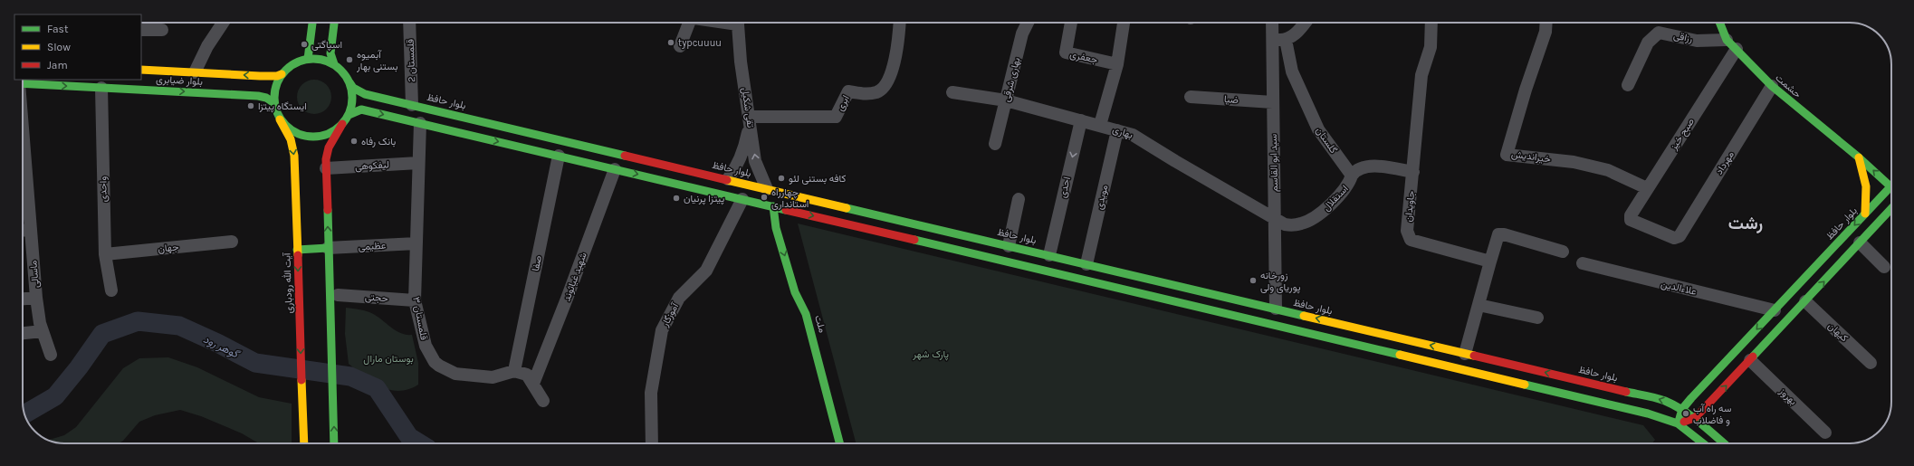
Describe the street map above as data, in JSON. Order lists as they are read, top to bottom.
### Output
{
  "streets": {
    "main road": [
      "بلوار ضیابری",
      "حشمت",
      "بلوار حافظ",
      "آیت الله رودباری",
      "ملت"
    ],
    "street": [
      "رزاقی",
      "جعفری",
      "قلمستان 2",
      "بهاری شرقی",
      "ضیا",
      "ابری",
      "تقی شکیل",
      "بهاری",
      "صبح خیز",
      "گلستان",
      "خیراندیش",
      "سید ابو القاسم",
      "مهرداد",
      "لیفکوهی",
      "احدی",
      "واحدی",
      "مویدی",
      "استقلال",
      "جاویدان",
      "عظیمی",
      "جهان",
      "صفا",
      "ماسالی",
      "شهید غیاثوند",
      "علاءالدین",
      "حجتی",
      "آموزگار",
      "قلمستان ۳",
      "کیهان",
      "بهروز"
    ]
  },
  "crossings": [
    ["رزاقی", "حشمت"],
    ["قلمستان 2", "بلوار حافظ"],
    ["بهاری شرقی", "بهاری"],
    ["بلوار ضیابری", "بلوار حافظ"],
    ["بلوار ضیابری", "واحدی"],
    ["بلوار ضیابری", "آیت الله رودباری"],
    ["حشمت", "بلوار حافظ"],
    ["حشمت", "صبح خیز"],
    ["حشمت", "مهرداد"],
    ["ضیا", "سید ابو القاسم"],
    ["بلوار حافظ", "تقی شکیل"],
    ["بلوار حافظ", "سید ابو القاسم"],
    ["بلوار حافظ", "احدی"],
    ["بلوار حافظ", "مویدی"],
    ["بلوار حافظ", "آیت الله رودباری"],
    ["بلوار حافظ", "علاءالدین"],
    ["ابری", "تقی شکیل"],
    ["بهاری", "سید ابو القاسم"],
    ["بهاری", "احدی"],
    ["بهاری", "مویدی"],
    ["بهاری", "استقلال"],
    ["صبح خیز", "خیراندیش"],
    ["صبح خیز", "مهرداد"],
    ["گلستان", "استقلال"],
    ["سید ابو القاسم", "استقلال"],
    ["لیفکوهی", "قلمستان ۳"],
    ["واحدی", "جهان"],
    ["عظیمی", "قلمستان ۳"],
    ["صفا", "قلمستان ۳"],
    ["حجتی", "قلمستان ۳"]
  ],
  "one_way": ["تقی شکیل"],
  "districts": ["رشت"],
  "water": ["گوهر رود"],
  "parks": ["پارک شهر", "بوستان مارال"],
  "places": [
    "typcuuuu",
    "اسپاگتی",
    "آبمیوه بستنی بهار",
    "ایستگاه پیتزا",
    "بانک رفاه",
    "کافه بستنی لئو",
    "چهارراه استانداری",
    "پیتزا پرنیان",
    "زورخانه پوریای ولی",
    "سه راه آب و فاضلاب"
  ],
  "legend": ["Fast", "Slow", "Jam"]
}
